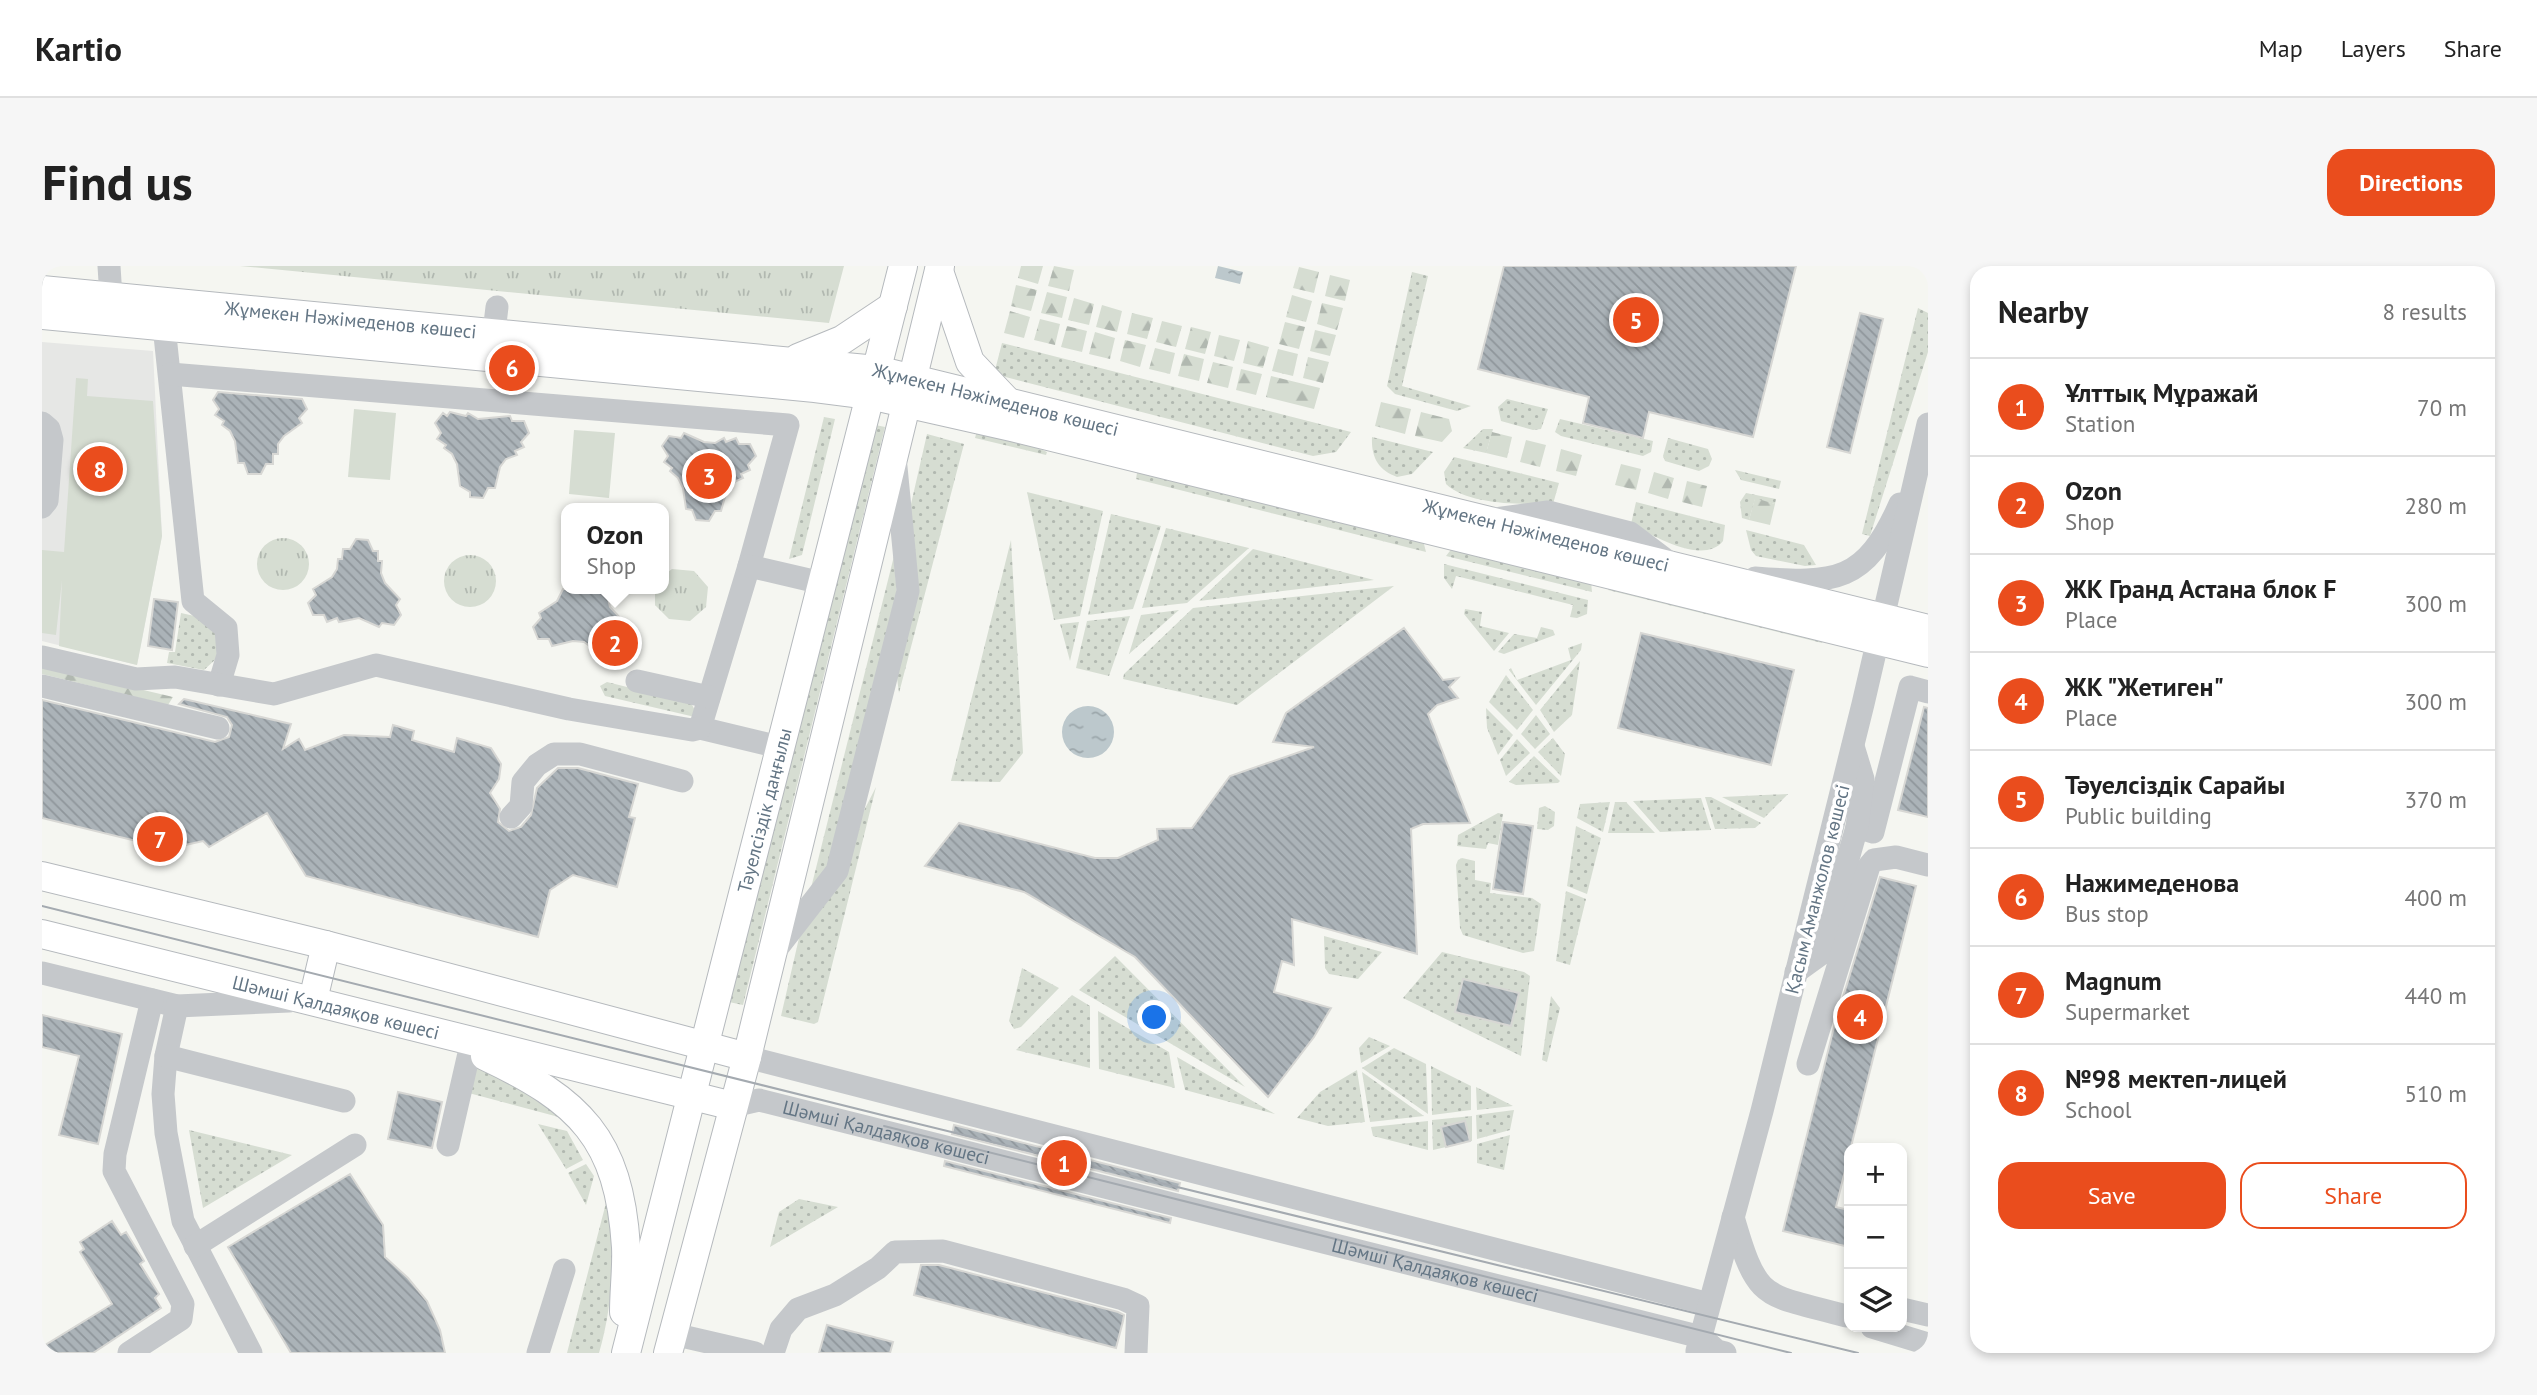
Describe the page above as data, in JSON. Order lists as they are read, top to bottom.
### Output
{
  "streets": {
    "main road": ["Жұмекен Нәжімеденов көшесі", "Тәуелсіздік даңғылы", "Шәмші Қалдаяқов көшесі"],
    "street": ["Қасым Аманжолов көшесі"]
  },
  "crossings": [
    ["Жұмекен Нәжімеденов көшесі", "Тәуелсіздік даңғылы"],
    ["Жұмекен Нәжімеденов көшесі", "Қасым Аманжолов көшесі"],
    ["Тәуелсіздік даңғылы", "Шәмші Қалдаяқов көшесі"],
    ["Қасым Аманжолов көшесі", "Шәмші Қалдаяқов көшесі"]
  ],
  "page": {
    "header": "Kartio",
    "nav": ["Map", "Layers", "Share"],
    "buttons": [
      "Directions",
      ["Save", "Share"]
    ],
    "title": "Find us",
    "heading": ["Nearby", "8 results"],
    "pins": [
      "5",
      "6",
      "8",
      "3",
      "2",
      "7",
      "4",
      "1"
    ],
    "list": [
      {
        "mark": "1",
        "name": "Ұлттық Мұражай",
        "note": "Station",
        "value": "70 m"
      },
      {
        "mark": "2",
        "name": "Ozon",
        "note": "Shop",
        "value": "280 m"
      },
      {
        "mark": "3",
        "name": "ЖК Гранд Астана блок F",
        "note": "Place",
        "value": "300 m"
      },
      {
        "mark": "4",
        "name": "ЖК \"Жетиген\"",
        "note": "Place",
        "value": "300 m"
      },
      {
        "mark": "5",
        "name": "Тәуелсіздік Сарайы",
        "note": "Public building",
        "value": "370 m"
      },
      {
        "mark": "6",
        "name": "Нажимеденова",
        "note": "Bus stop",
        "value": "400 m"
      },
      {
        "mark": "7",
        "name": "Magnum",
        "note": "Supermarket",
        "value": "440 m"
      },
      {
        "mark": "8",
        "name": "№98 мектеп-лицей",
        "note": "School",
        "value": "510 m"
      }
    ],
    "popup": ["Ozon", "Shop"],
    "map_buttons": ["+", "−"]
  }
}
